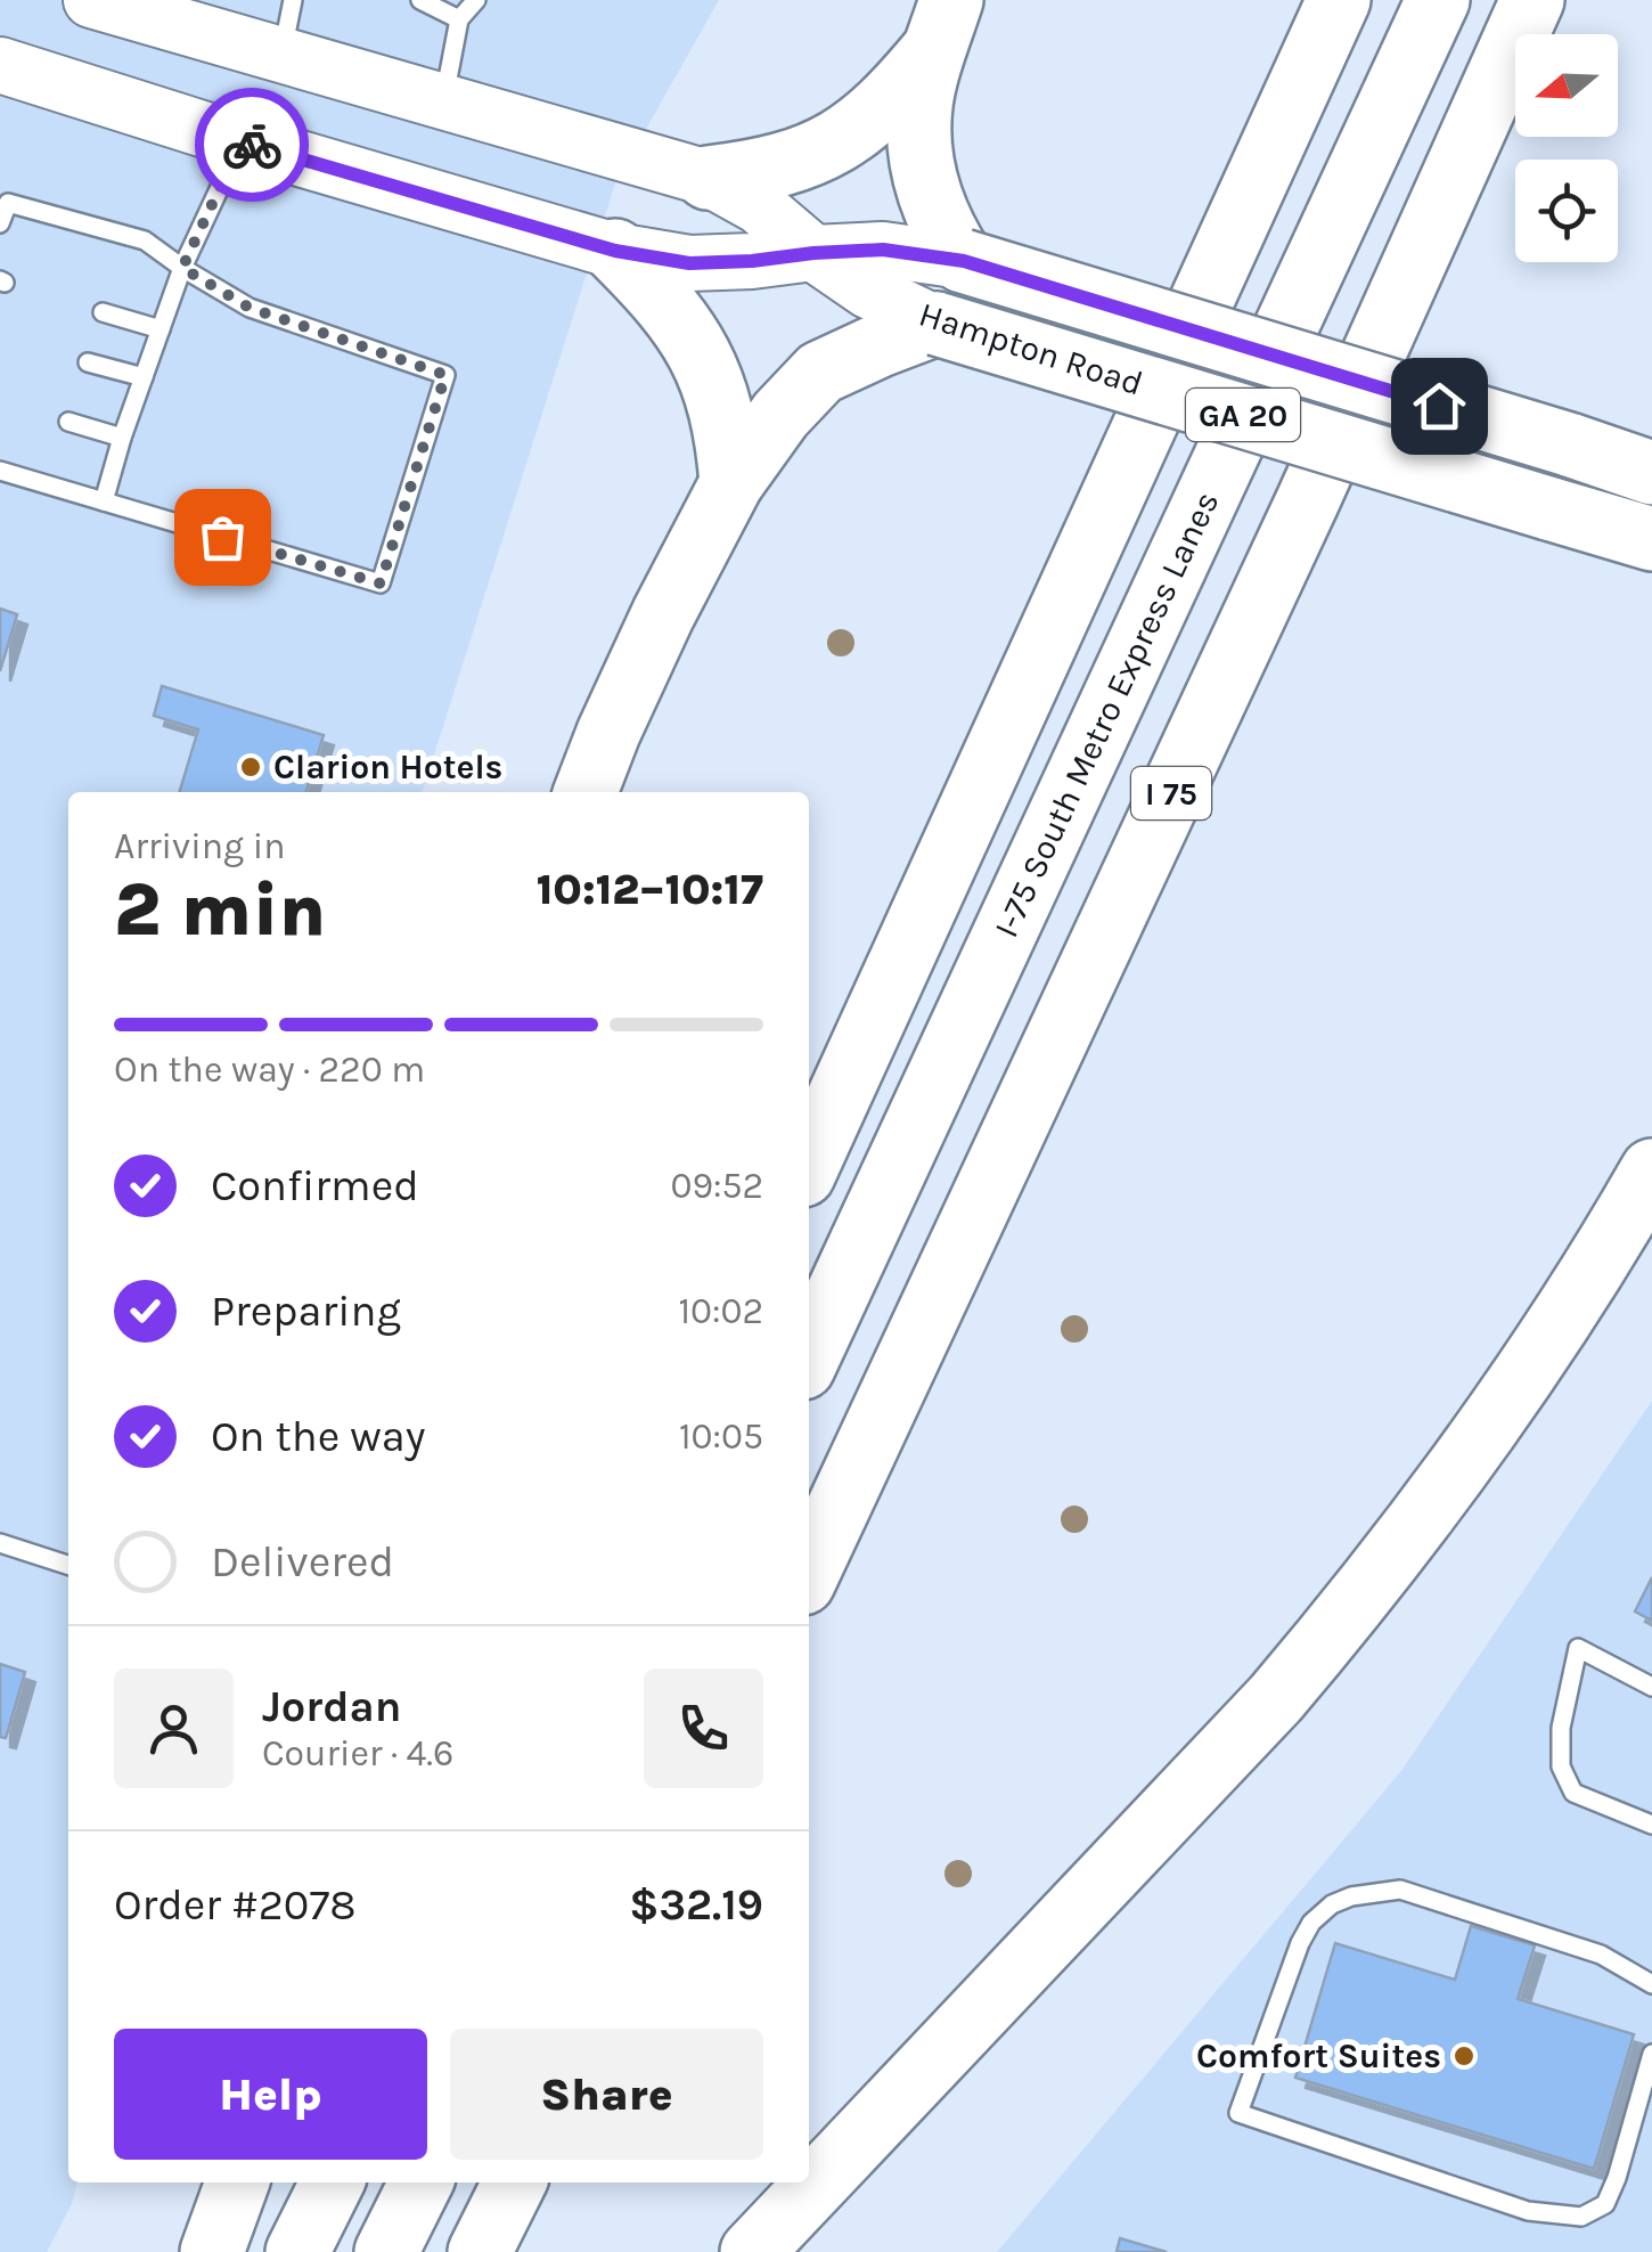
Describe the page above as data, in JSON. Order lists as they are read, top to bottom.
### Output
{
  "streets": {
    "highway": [
      "Hampton Road",
      "GA 20",
      "I-75 South Metro Express Lanes",
      "I 75"
    ]
  },
  "places": ["Clarion Hotels", "Comfort Suites"],
  "north": "left",
  "page": {
    "heading": ["2 min", "Arriving in", "10:12–10:17"],
    "panel": [
      "Jordan",
      "Courier · 4.6",
      "Order #2078",
      "$32.19"
    ],
    "bar": "On the way · 220 m",
    "list": [
      ["Confirmed", "09:52"],
      ["Preparing", "10:02"],
      ["On the way", "10:05"],
      "Delivered"
    ],
    "buttons": ["Help", "Share"]
  }
}
